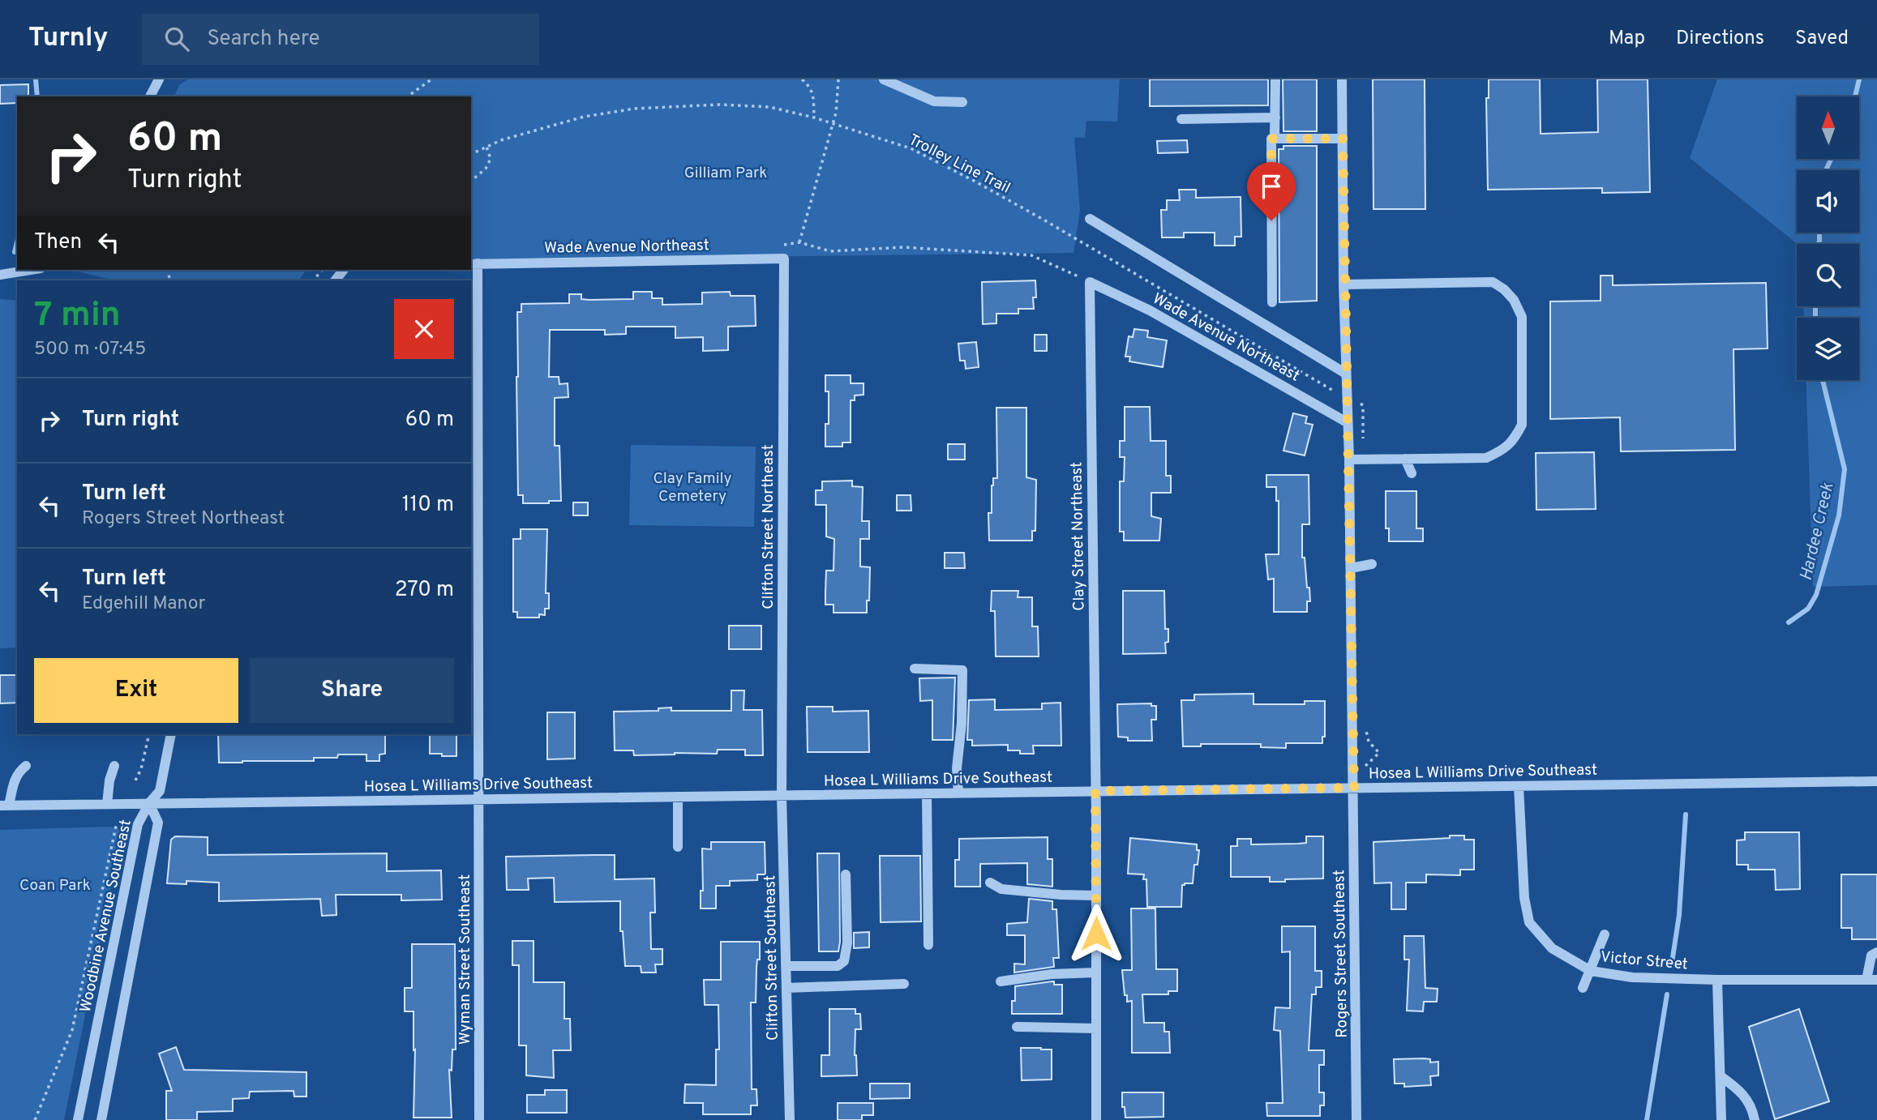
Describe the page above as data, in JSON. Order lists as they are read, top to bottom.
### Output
{
  "streets": {
    "street": [
      "Wade Avenue Northeast",
      "Clifton Street Northeast",
      "Clay Street Northeast",
      "Hosea L Williams Drive Southeast",
      "Woodbine Avenue Southeast",
      "Rogers Street Southeast",
      "Clifton Street Southeast",
      "Wyman Street Southeast",
      "Victor Street"
    ],
    "path": ["Trolley Line Trail"]
  },
  "crossings": [
    ["Wade Avenue Northeast", "Clifton Street Northeast"],
    ["Wade Avenue Northeast", "Clay Street Northeast"],
    ["Wade Avenue Northeast", "Rogers Street Southeast"],
    ["Wade Avenue Northeast", "Wyman Street Southeast"],
    ["Clifton Street Northeast", "Hosea L Williams Drive Southeast"],
    ["Clifton Street Northeast", "Clifton Street Southeast"],
    ["Clay Street Northeast", "Hosea L Williams Drive Southeast"],
    ["Hosea L Williams Drive Southeast", "Woodbine Avenue Southeast"],
    ["Hosea L Williams Drive Southeast", "Rogers Street Southeast"],
    ["Hosea L Williams Drive Southeast", "Clifton Street Southeast"],
    ["Hosea L Williams Drive Southeast", "Wyman Street Southeast"],
    ["Hosea L Williams Drive Southeast", "Victor Street"]
  ],
  "water": ["Hardee Creek"],
  "parks": ["Gilliam Park", "Clay Family Cemetery", "Coan Park"],
  "north": "top",
  "page": {
    "header": "Turnly",
    "search": "Search here",
    "nav": ["Map", "Directions", "Saved"],
    "turn": ["60 m", "Turn right"],
    "then": "Then",
    "heading": ["7 min", "500 m · 07:45"],
    "list": [
      {
        "name": "Turn right",
        "value": "60 m"
      },
      {
        "name": "Turn left",
        "note": "Rogers Street Northeast",
        "value": "110 m"
      },
      {
        "name": "Turn left",
        "note": "Edgehill Manor",
        "value": "270 m"
      }
    ],
    "buttons": ["Exit", "Share"]
  }
}
